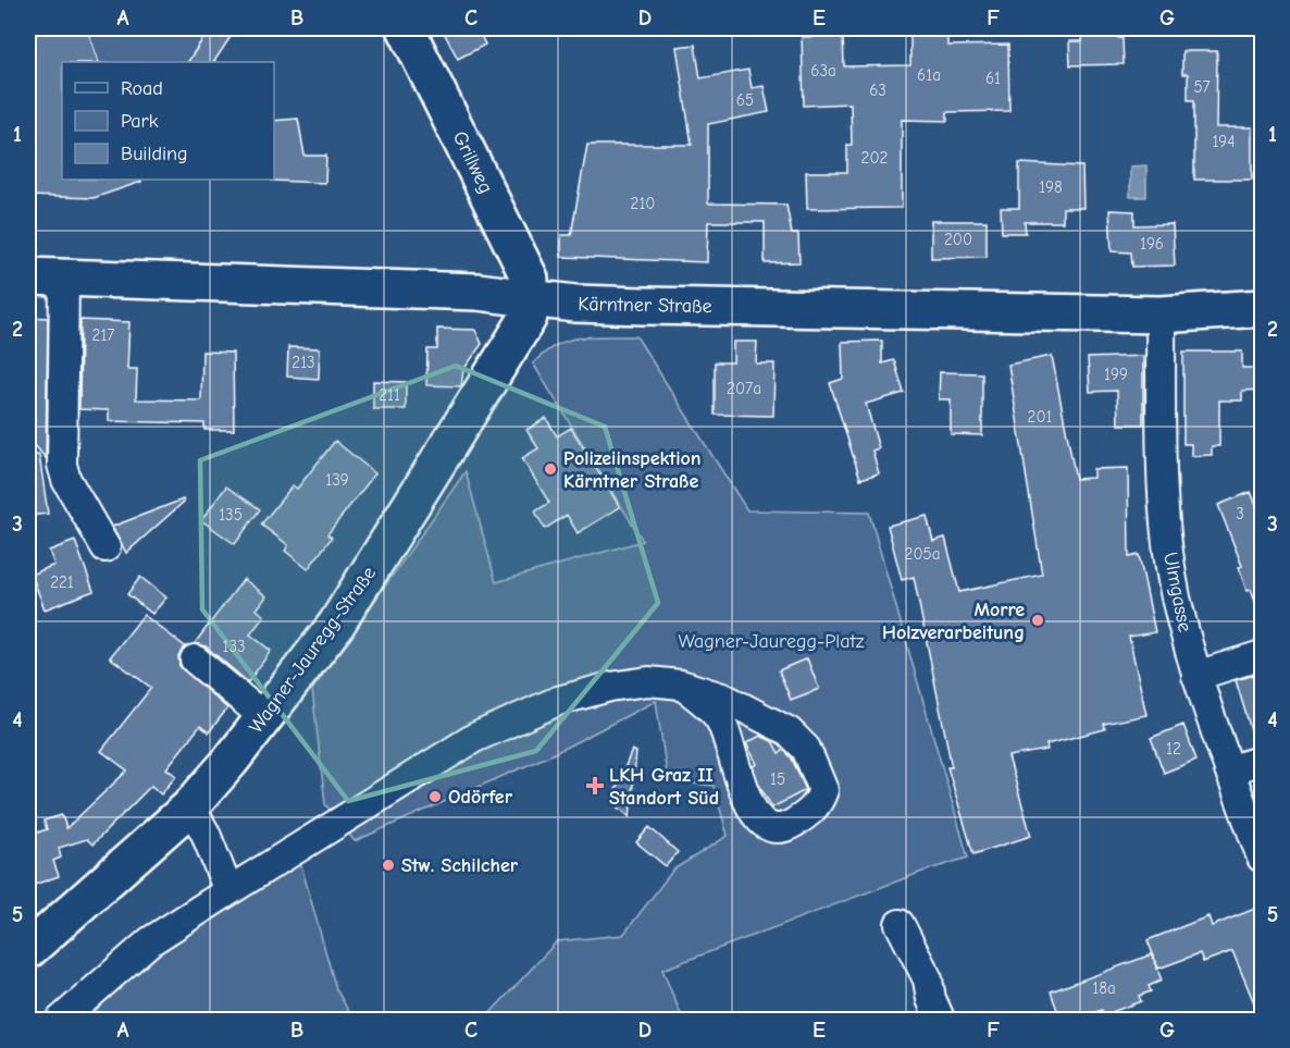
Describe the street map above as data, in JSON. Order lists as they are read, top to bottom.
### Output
{
  "streets": {
    "main road": ["Grillweg", "Kärntner Straße", "Wagner-Jauregg-Straße"],
    "street": ["Ulmgasse"]
  },
  "crossings": [
    ["Grillweg", "Kärntner Straße"],
    ["Grillweg", "Wagner-Jauregg-Straße"],
    ["Kärntner Straße", "Ulmgasse"],
    ["Kärntner Straße", "Wagner-Jauregg-Straße"]
  ],
  "parks": ["Wagner-Jauregg-Platz"],
  "places": {
    "other": [
      "Polizeiinspektion Kärntner Straße",
      "Morre Holzverarbeitung",
      "Odörfer",
      "Stw. Schilcher"
    ],
    "health": ["LKH Graz II Standort Süd"]
  },
  "house_numbers": [
    "63a",
    "61a",
    "61",
    "57",
    "63",
    "65",
    "194",
    "202",
    "198",
    "210",
    "200",
    "196",
    "217",
    "213",
    "199",
    "207a",
    "211",
    "201",
    "139",
    "3",
    "135",
    "205a",
    "221",
    "133",
    "12",
    "15",
    "18a"
  ],
  "legend": ["Road", "Park", "Building"],
  "grid": {
    "columns": [
      "A",
      "B",
      "C",
      "D",
      "E",
      "F",
      "G"
    ],
    "rows": [
      "1",
      "2",
      "3",
      "4",
      "5"
    ]
  }
}
